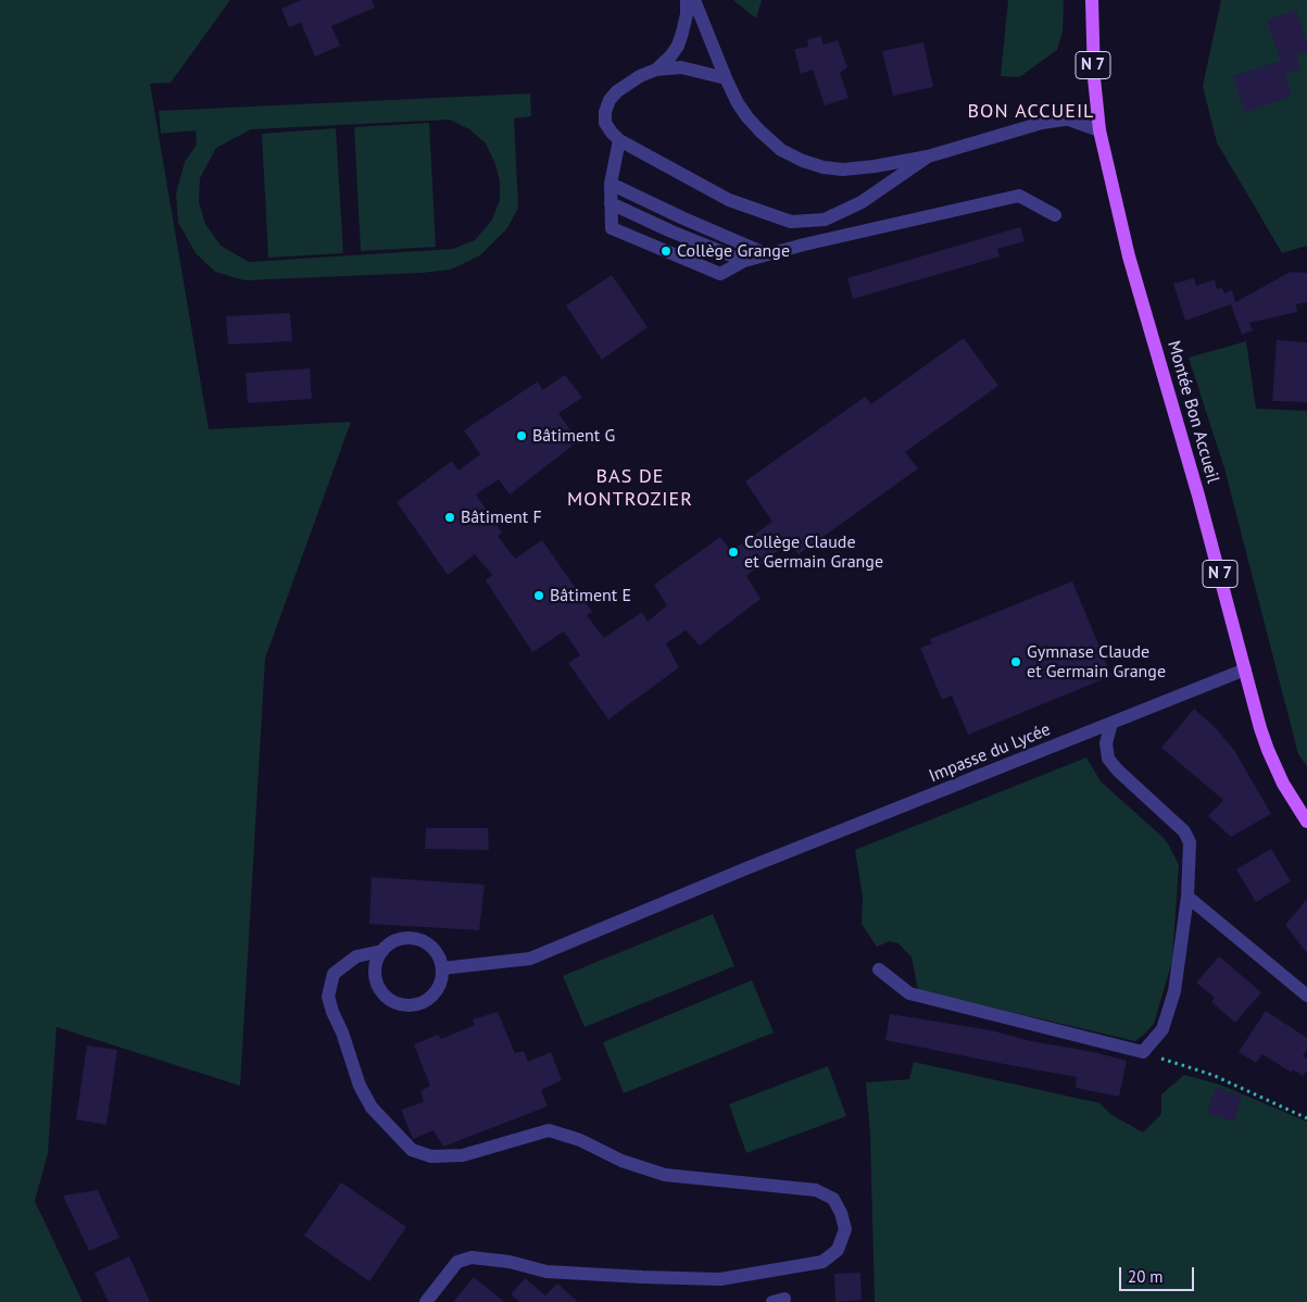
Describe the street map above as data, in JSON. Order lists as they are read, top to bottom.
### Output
{
  "streets": {
    "main road": ["N 7", "Montée Bon Accueil"],
    "street": ["Impasse du Lycée"]
  },
  "crossings": [
    ["Montée Bon Accueil", "Impasse du Lycée"]
  ],
  "districts": ["BON ACCUEIL", "BAS DE MONTROZIER"],
  "places": [
    "Collège Grange",
    "Bâtiment G",
    "Bâtiment F",
    "Collège Claude et Germain Grange",
    "Bâtiment E",
    "Gymnase Claude et Germain Grange"
  ],
  "scale_bar": "20 m"
}
